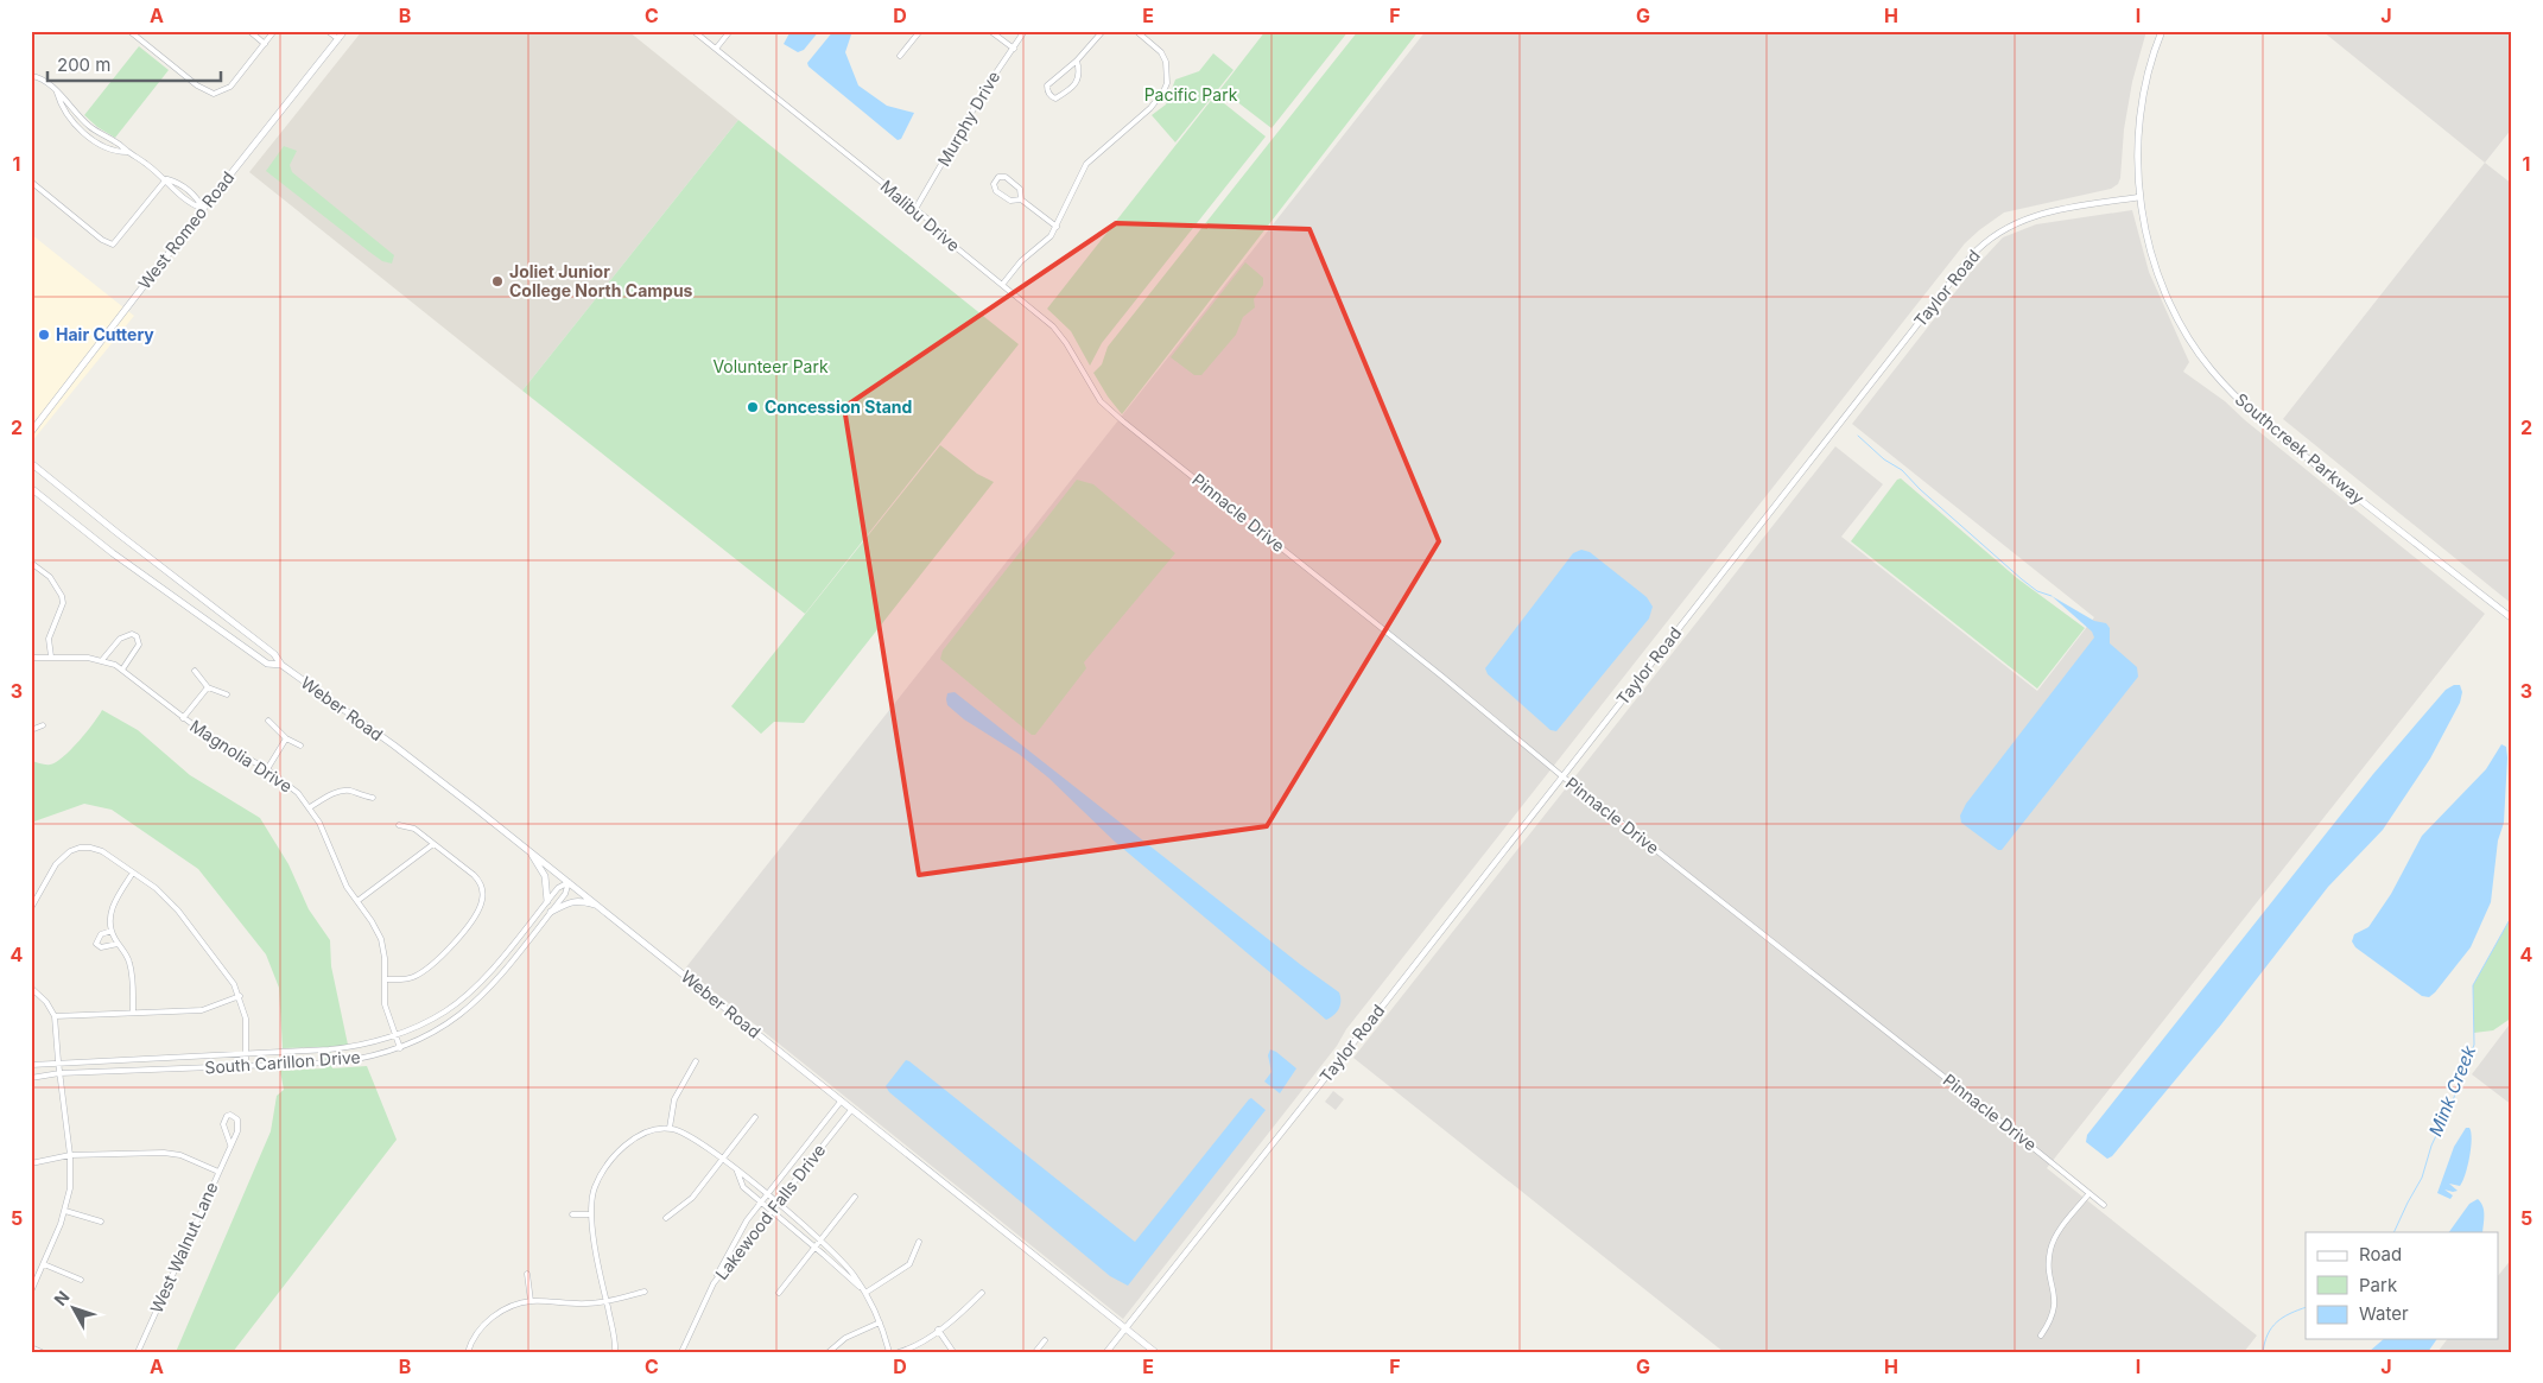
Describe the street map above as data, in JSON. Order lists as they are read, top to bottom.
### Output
{
  "streets": {
    "main road": ["West Romeo Road", "Southcreek Parkway", "Weber Road"],
    "street": [
      "Murphy Drive",
      "Malibu Drive",
      "Taylor Road",
      "Pinnacle Drive",
      "Magnolia Drive",
      "South Carillon Drive",
      "Lakewood Falls Drive",
      "West Walnut Lane"
    ]
  },
  "crossings": [
    ["Murphy Drive", "Malibu Drive"],
    ["Malibu Drive", "Pinnacle Drive"],
    ["Taylor Road", "Southcreek Parkway"],
    ["Taylor Road", "Pinnacle Drive"],
    ["Taylor Road", "Weber Road"],
    ["Weber Road", "South Carillon Drive"],
    ["Weber Road", "Lakewood Falls Drive"],
    ["Magnolia Drive", "South Carillon Drive"]
  ],
  "water": ["Mink Creek"],
  "parks": ["Pacific Park", "Volunteer Park"],
  "places": ["Joliet Junior College North Campus", "Hair Cuttery", "Concession Stand"],
  "legend": ["Road", "Park", "Water"],
  "scale_bar": "200 m",
  "north": "top left",
  "grid": {
    "columns": [
      "A",
      "B",
      "C",
      "D",
      "E",
      "F",
      "G",
      "H",
      "I",
      "J"
    ],
    "rows": [
      "1",
      "2",
      "3",
      "4",
      "5"
    ]
  }
}
